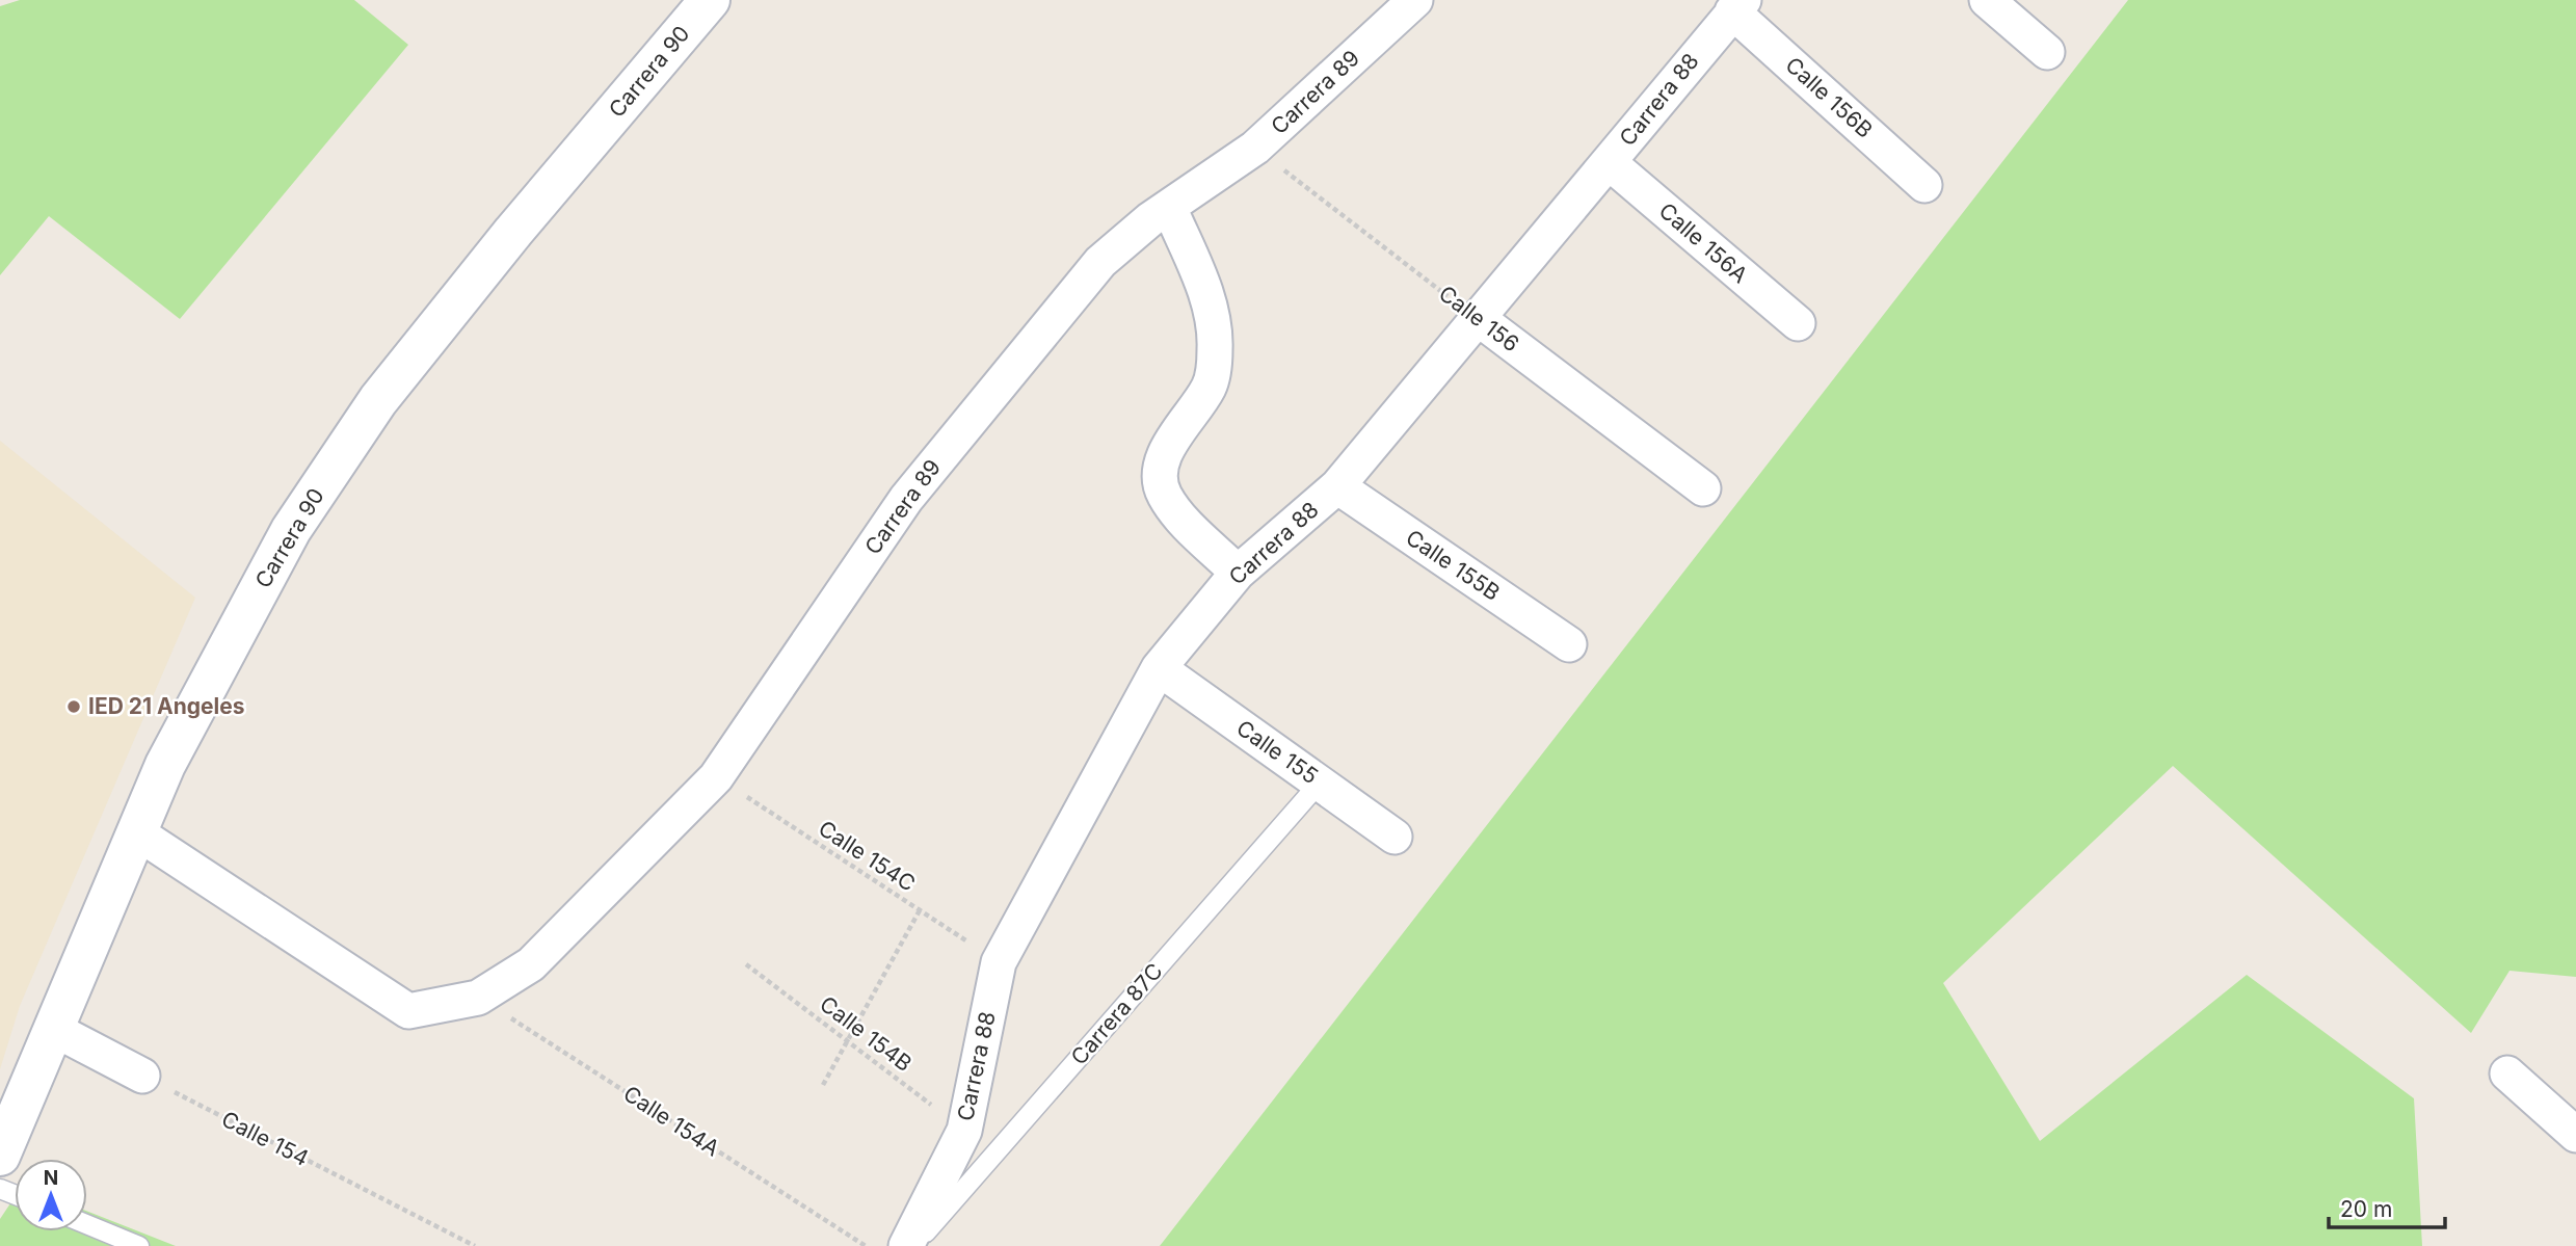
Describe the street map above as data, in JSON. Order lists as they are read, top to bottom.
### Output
{
  "streets": {
    "street": [
      "Carrera 90",
      "Carrera 89",
      "Calle 156B",
      "Carrera 88",
      "Calle 156A",
      "Calle 156",
      "Calle 155B",
      "Calle 155"
    ],
    "lane": ["Carrera 87C"],
    "path": [
      "Calle 154C",
      "Calle 154B",
      "Calle 154A",
      "Calle 154"
    ]
  },
  "crossings": [
    ["Carrera 90", "Carrera 89"],
    ["Carrera 89", "Calle 156"],
    ["Carrera 89", "Calle 154C"],
    ["Carrera 89", "Calle 154A"],
    ["Calle 156B", "Carrera 88"],
    ["Carrera 88", "Calle 156A"],
    ["Carrera 88", "Calle 156"],
    ["Carrera 88", "Calle 155B"],
    ["Carrera 88", "Calle 155"],
    ["Carrera 88", "Calle 154C"],
    ["Carrera 88", "Calle 154B"],
    ["Calle 155", "Carrera 87C"]
  ],
  "places": ["IED 21 Angeles"],
  "scale_bar": "20 m",
  "north": "top"
}
